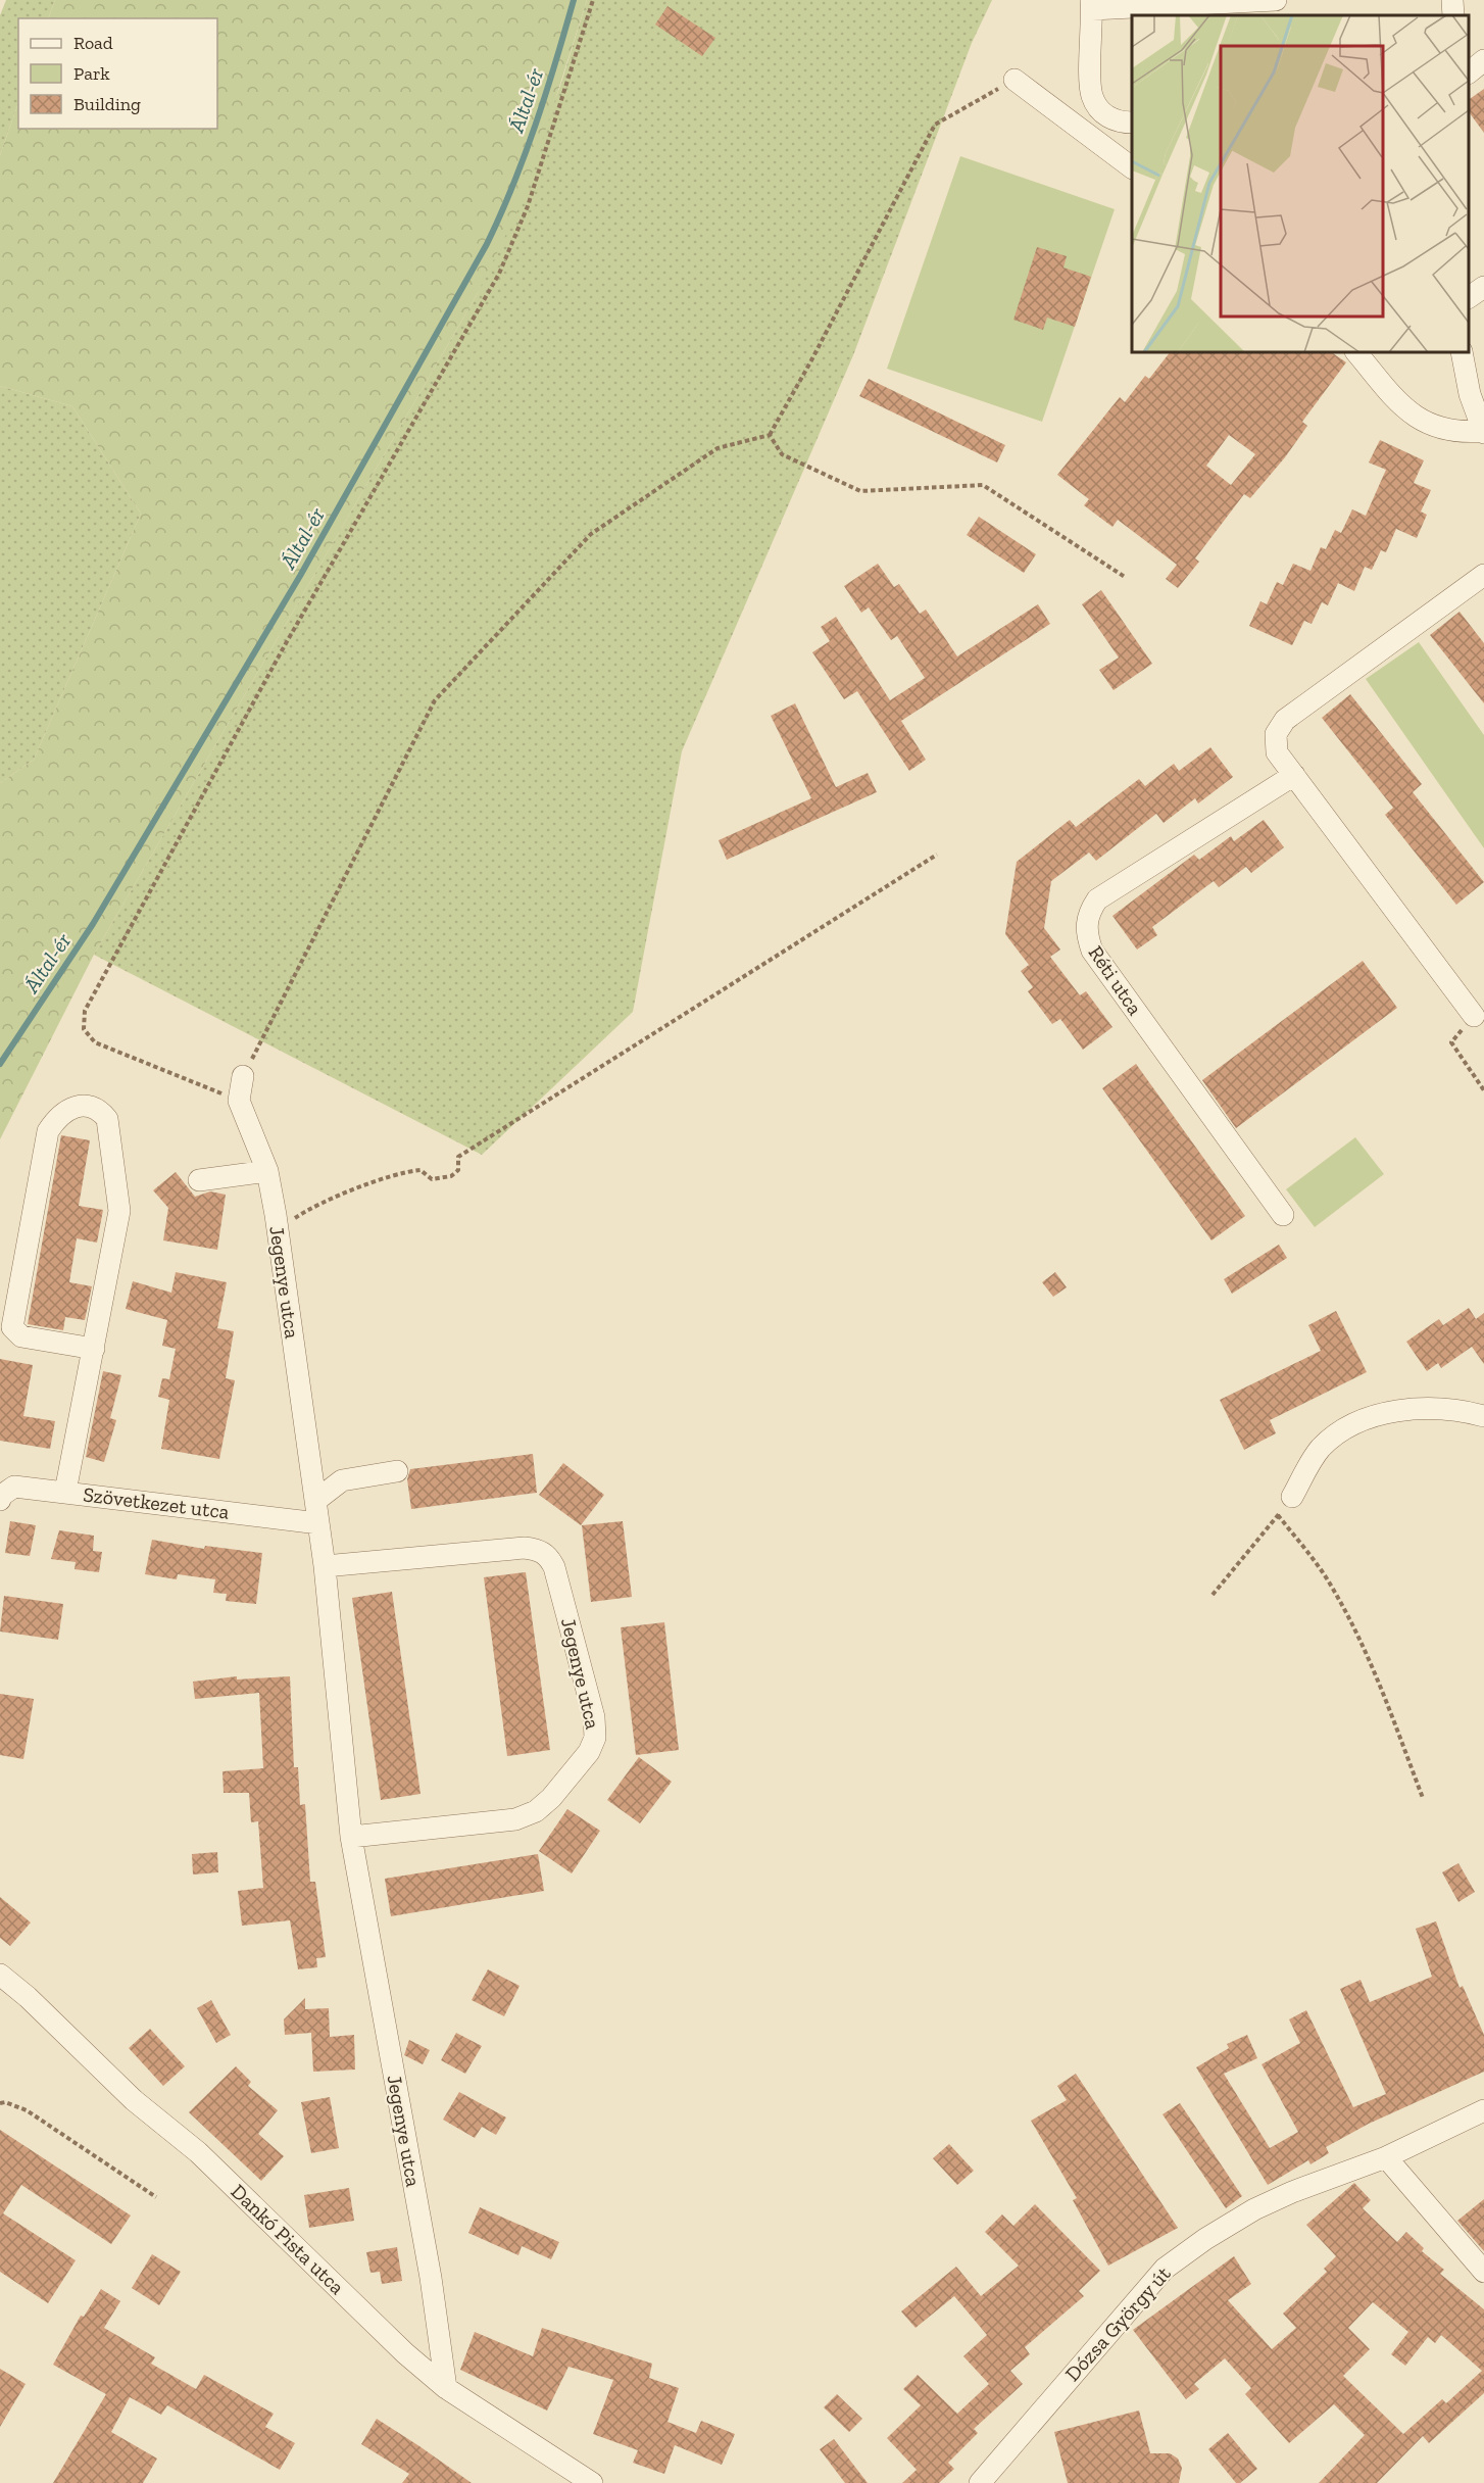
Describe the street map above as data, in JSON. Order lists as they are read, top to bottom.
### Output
{
  "streets": {
    "street": [
      "Réti utca",
      "Jegenye utca",
      "Szövetkezet utca",
      "Dankó Pista utca",
      "Dózsa György út"
    ]
  },
  "crossings": [
    ["Jegenye utca", "Szövetkezet utca"],
    ["Jegenye utca", "Dankó Pista utca"]
  ],
  "water": ["Által-ér"],
  "legend": ["Road", "Park", "Building"]
}
